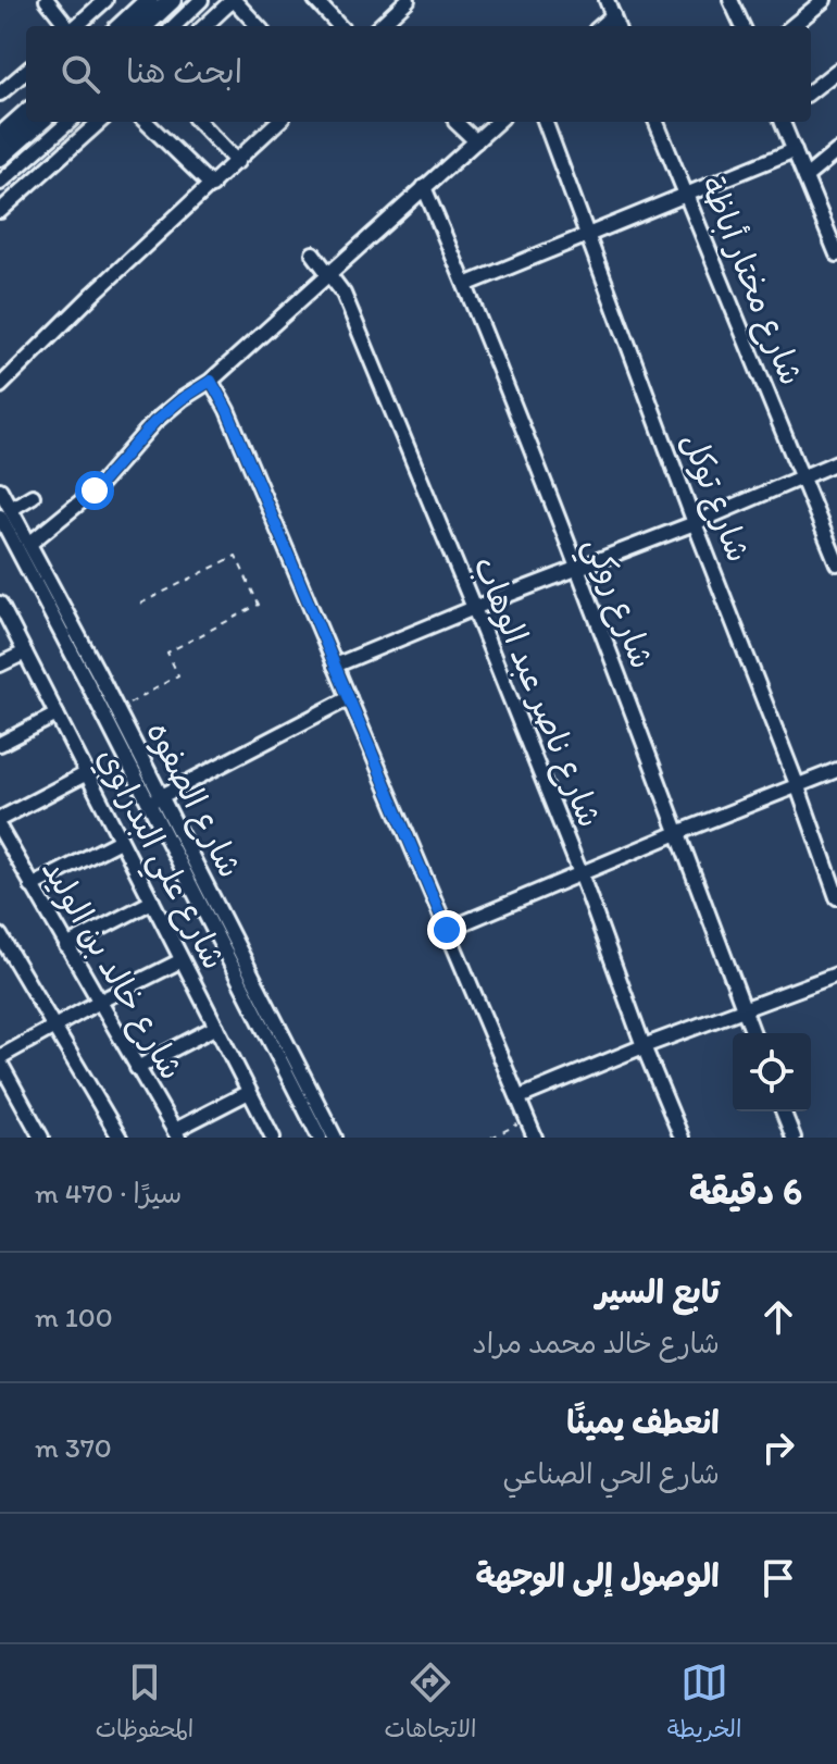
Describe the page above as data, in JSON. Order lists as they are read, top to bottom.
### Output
{
  "streets": {
    "street": [
      "شارع مختار أباظة",
      "شارع توكل",
      "شارع روكي",
      "شارع ناصر عبد الوهاب",
      "شارع الصفوه",
      "شارع علي البدراوي",
      "شارع خالد بن الوليد"
    ]
  },
  "page": {
    "search": "ابحث هنا",
    "heading": ["6 دقيقة", "سيرًا · 470 m"],
    "list": [
      ["تابع السير", "شارع خالد محمد مراد", "100 m"],
      ["انعطف يمينًا", "شارع الحي الصناعي", "370 m"],
      "الوصول إلى الوجهة"
    ],
    "nav": ["الخريطة", "الاتجاهات", "المحفوظات"]
  }
}
